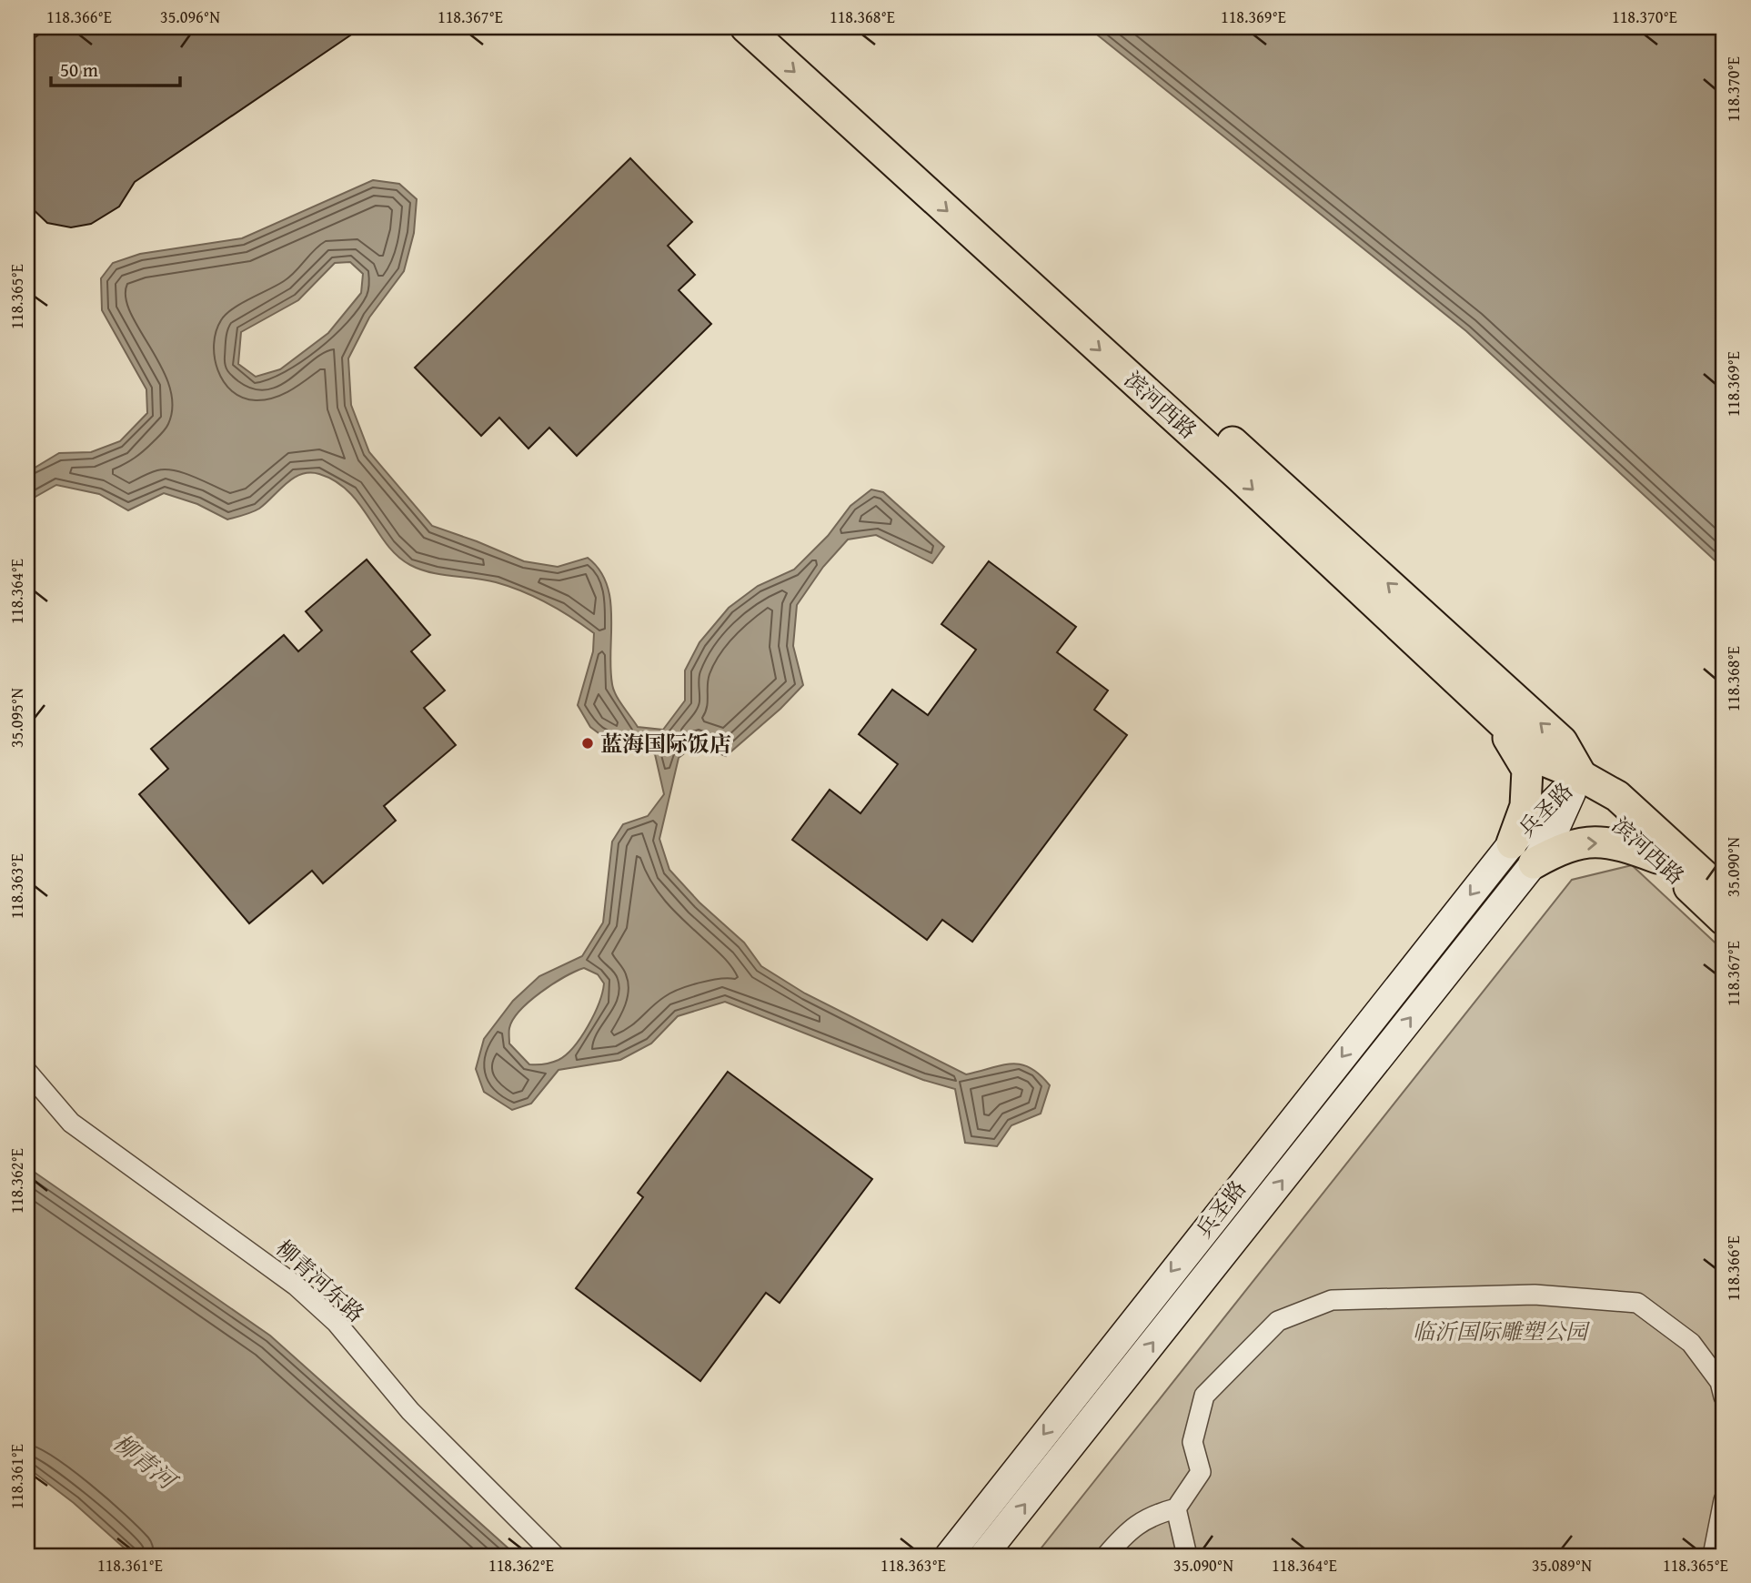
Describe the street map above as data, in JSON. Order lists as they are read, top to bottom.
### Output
{
  "streets": {
    "main road": ["滨河西路", "兵圣路"],
    "street": ["柳青河东路"]
  },
  "crossings": [
    ["滨河西路", "兵圣路"]
  ],
  "water": ["柳青河"],
  "parks": ["临沂国际雕塑公园"],
  "places": ["蓝海国际饭店"],
  "scale_bar": "50 m",
  "coordinates": [
    "118.366°E",
    "35.096°N",
    "118.367°E",
    "118.368°E",
    "118.369°E",
    "118.370°E",
    "118.365°E",
    "118.364°E",
    "35.095°N",
    "35.090°N",
    "118.363°E",
    "118.362°E",
    "118.361°E",
    "35.089°N"
  ]
}
